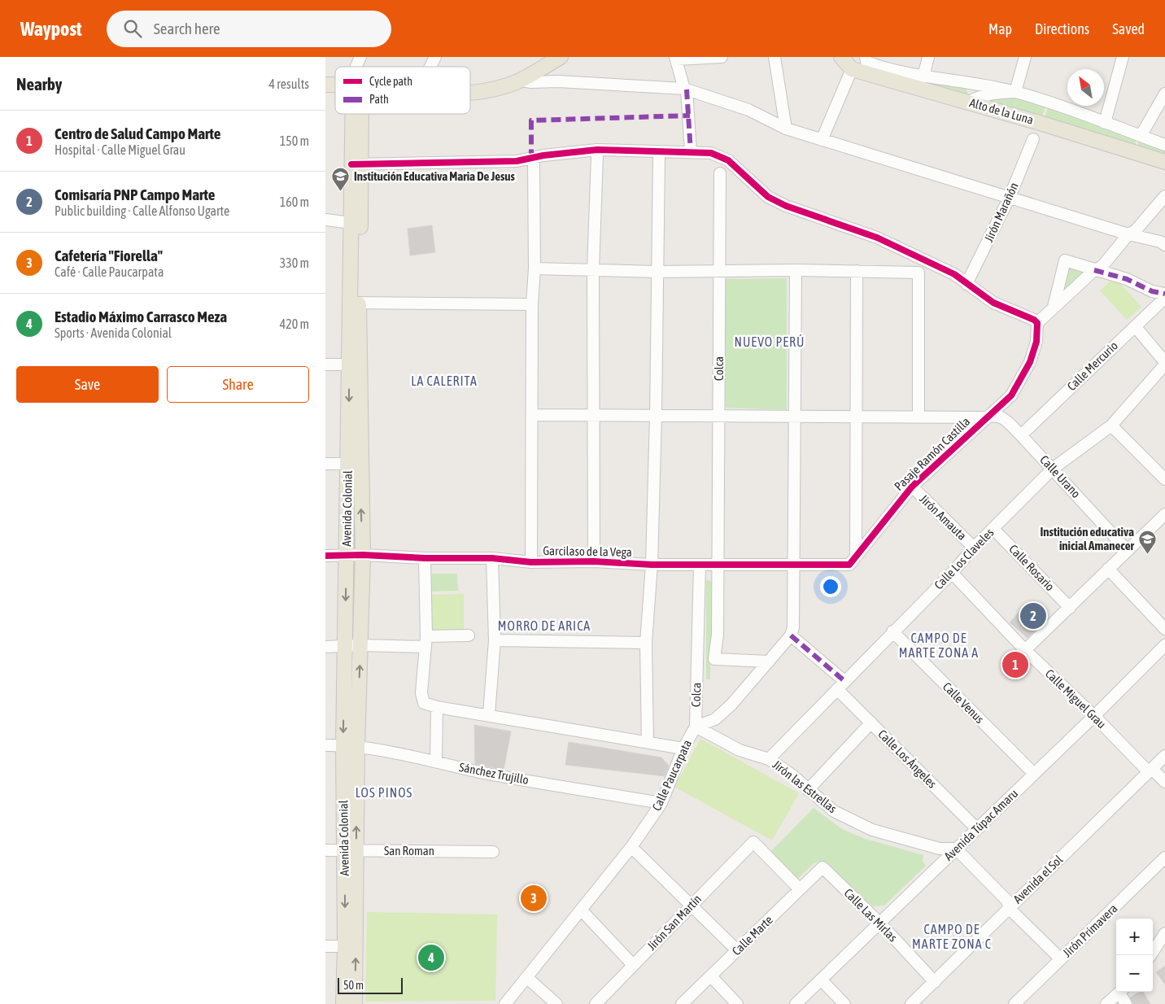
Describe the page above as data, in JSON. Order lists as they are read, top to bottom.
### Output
{
  "streets": {
    "main road": ["Alto de la Luna", "Avenida Colonial"],
    "street": [
      "Jirón Marañón",
      "Calle Mercurio",
      "Colca",
      "Pasaje Ramón Castilla",
      "Calle Urano",
      "Jirón Amauta",
      "Garcilaso de la Vega",
      "Calle Los Claveles",
      "Calle Rosario",
      "Calle Miguel Grau",
      "Calle Venus",
      "Calle Los Ángeles",
      "Sánchez Trujillo",
      "Calle Paucarpata",
      "Jirón las Estrellas",
      "Avenida Túpac Amaru",
      "San Roman",
      "Avenida el Sol",
      "Calle Las Mirlas",
      "Jirón San Martín",
      "Jirón Primavera",
      "Calle Marte"
    ]
  },
  "crossings": [
    ["Calle Mercurio", "Calle Urano"],
    ["Colca", "Calle Urano"],
    ["Colca", "Garcilaso de la Vega"],
    ["Colca", "Calle Paucarpata"],
    ["Colca", "Jirón las Estrellas"],
    ["Pasaje Ramón Castilla", "Calle Urano"],
    ["Pasaje Ramón Castilla", "Jirón Amauta"],
    ["Pasaje Ramón Castilla", "Garcilaso de la Vega"],
    ["Calle Urano", "Calle Los Claveles"],
    ["Avenida Colonial", "Garcilaso de la Vega"],
    ["Avenida Colonial", "Sánchez Trujillo"],
    ["Avenida Colonial", "San Roman"],
    ["Jirón Amauta", "Calle Los Claveles"],
    ["Calle Los Claveles", "Calle Rosario"],
    ["Calle Los Claveles", "Calle Miguel Grau"],
    ["Calle Los Claveles", "Calle Venus"],
    ["Calle Los Claveles", "Calle Los Ángeles"],
    ["Calle Los Claveles", "Jirón las Estrellas"],
    ["Calle Miguel Grau", "Avenida Túpac Amaru"],
    ["Calle Miguel Grau", "Avenida el Sol"],
    ["Calle Venus", "Avenida Túpac Amaru"],
    ["Calle Los Ángeles", "Calle Paucarpata"],
    ["Calle Los Ángeles", "Avenida Túpac Amaru"],
    ["Sánchez Trujillo", "Calle Paucarpata"],
    ["Calle Paucarpata", "Jirón las Estrellas"],
    ["Jirón las Estrellas", "Avenida Túpac Amaru"],
    ["Avenida Túpac Amaru", "Calle Las Mirlas"],
    ["Avenida el Sol", "Calle Las Mirlas"],
    ["Calle Las Mirlas", "Calle Marte"],
    ["Jirón San Martín", "Calle Marte"]
  ],
  "districts": [
    "NUEVO PERÚ",
    "LA CALERITA",
    "MORRO DE ARICA",
    "CAMPO DE MARTE ZONA A",
    "LOS PINOS",
    "CAMPO DE MARTE ZONA C"
  ],
  "places": {
    "school or university": ["Institución Educativa Maria De Jesus", "Institución educativa inicial Amanecer"]
  },
  "legend": ["Cycle path", "Path"],
  "scale_bar": "50 m",
  "north": "top left",
  "page": {
    "header": "Waypost",
    "search": "Search here",
    "nav": ["Map", "Directions", "Saved"],
    "heading": ["Nearby", "4 results"],
    "list": [
      {
        "mark": "1",
        "name": "Centro de Salud Campo Marte",
        "note": "Hospital · Calle Miguel Grau",
        "value": "150 m"
      },
      {
        "mark": "2",
        "name": "Comisaría PNP Campo Marte",
        "note": "Public building · Calle Alfonso Ugarte",
        "value": "160 m"
      },
      {
        "mark": "3",
        "name": "Cafetería \"Fiorella\"",
        "note": "Café · Calle Paucarpata",
        "value": "330 m"
      },
      {
        "mark": "4",
        "name": "Estadio Máximo Carrasco Meza",
        "note": "Sports · Avenida Colonial",
        "value": "420 m"
      }
    ],
    "buttons": ["Save", "Share"],
    "pins": [
      "2",
      "1",
      "3",
      "4"
    ],
    "map_buttons": ["+", "−"],
    "scale": "50 m"
  }
}
